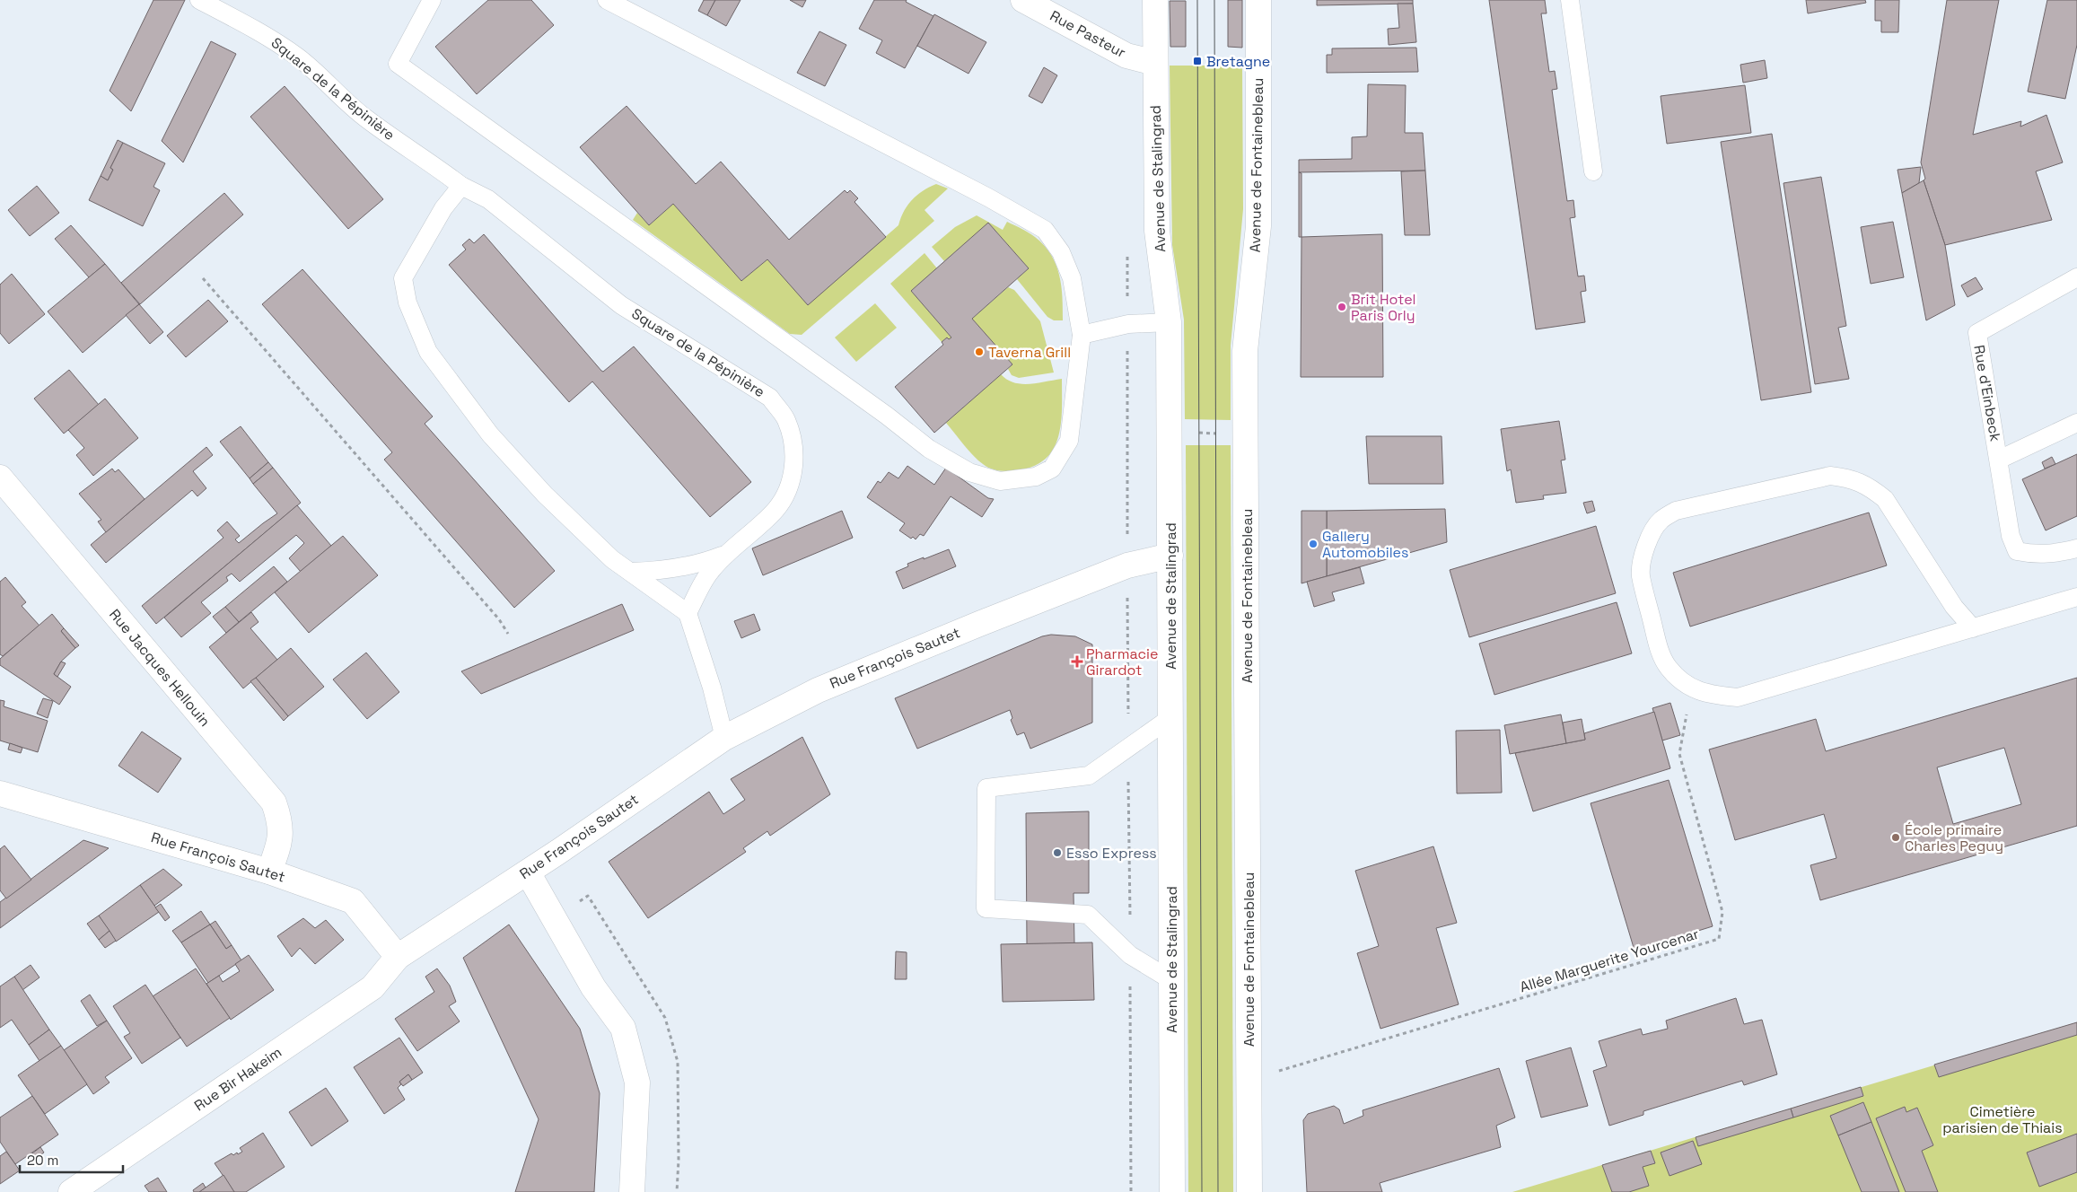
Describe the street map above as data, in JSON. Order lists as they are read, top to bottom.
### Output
{
  "streets": {
    "street": [
      "Rue Pasteur",
      "Avenue de Fontainebleau",
      "Avenue de Stalingrad",
      "Rue François Sautet",
      "Rue Jacques Hellouin",
      "Rue Bir Hakeim"
    ],
    "lane": ["Square de la Pépinière", "Rue d'Einbeck"],
    "path": ["Allée Marguerite Yourcenar"]
  },
  "crossings": [
    ["Rue Pasteur", "Avenue de Stalingrad"],
    ["Avenue de Fontainebleau", "Allée Marguerite Yourcenar"],
    ["Avenue de Stalingrad", "Rue François Sautet"],
    ["Rue François Sautet", "Rue Jacques Hellouin"],
    ["Rue François Sautet", "Rue Bir Hakeim"]
  ],
  "parks": ["Cimetière parisien de Thiais"],
  "places": {
    "transit": ["Bretagne"],
    "other": [
      "Brit Hotel Paris Orly",
      "Taverna Grill",
      "Gallery Automobiles",
      "École primaire Charles Peguy",
      "Esso Express"
    ],
    "health": ["Pharmacie Girardot"]
  },
  "scale_bar": "20 m"
}
